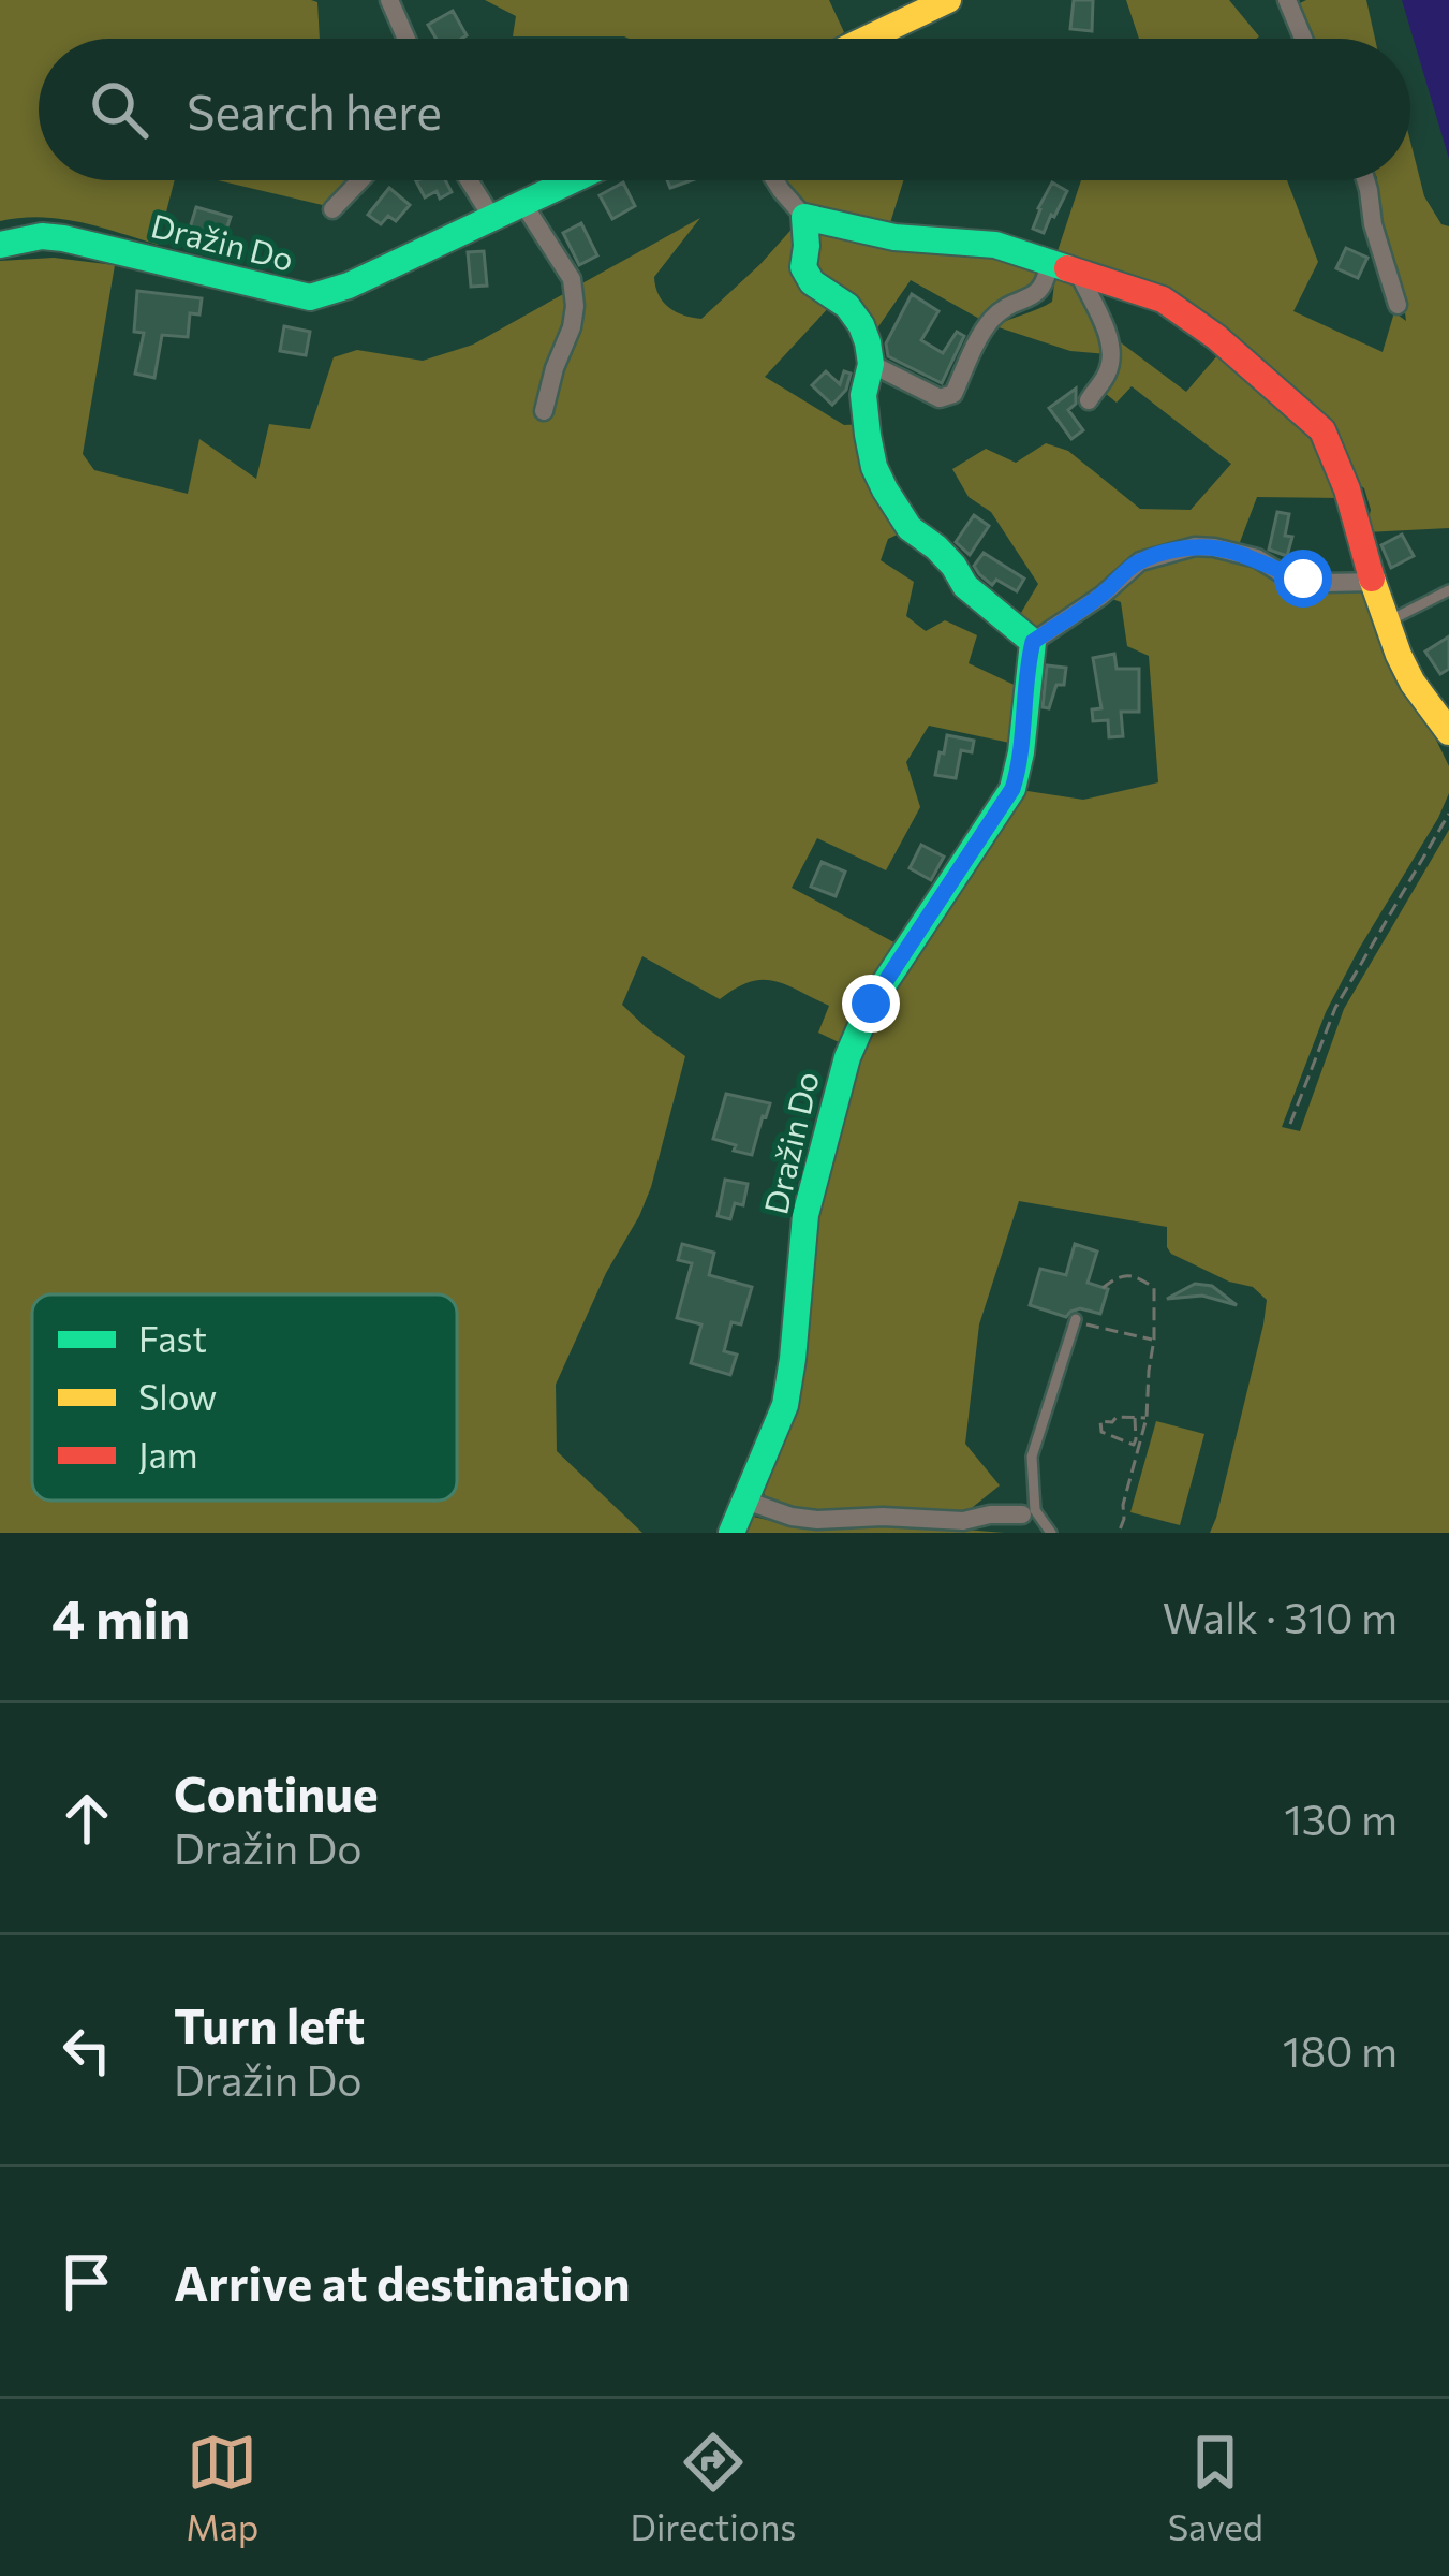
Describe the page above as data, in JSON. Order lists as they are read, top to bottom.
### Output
{
  "streets": {
    "street": ["Dražin Do"]
  },
  "legend": ["Fast", "Slow", "Jam"],
  "page": {
    "search": "Search here",
    "heading": ["4 min", "Walk · 310 m"],
    "list": [
      ["Continue", "Dražin Do", "130 m"],
      ["Turn left", "Dražin Do", "180 m"],
      "Arrive at destination"
    ],
    "nav": ["Map", "Directions", "Saved"]
  }
}
